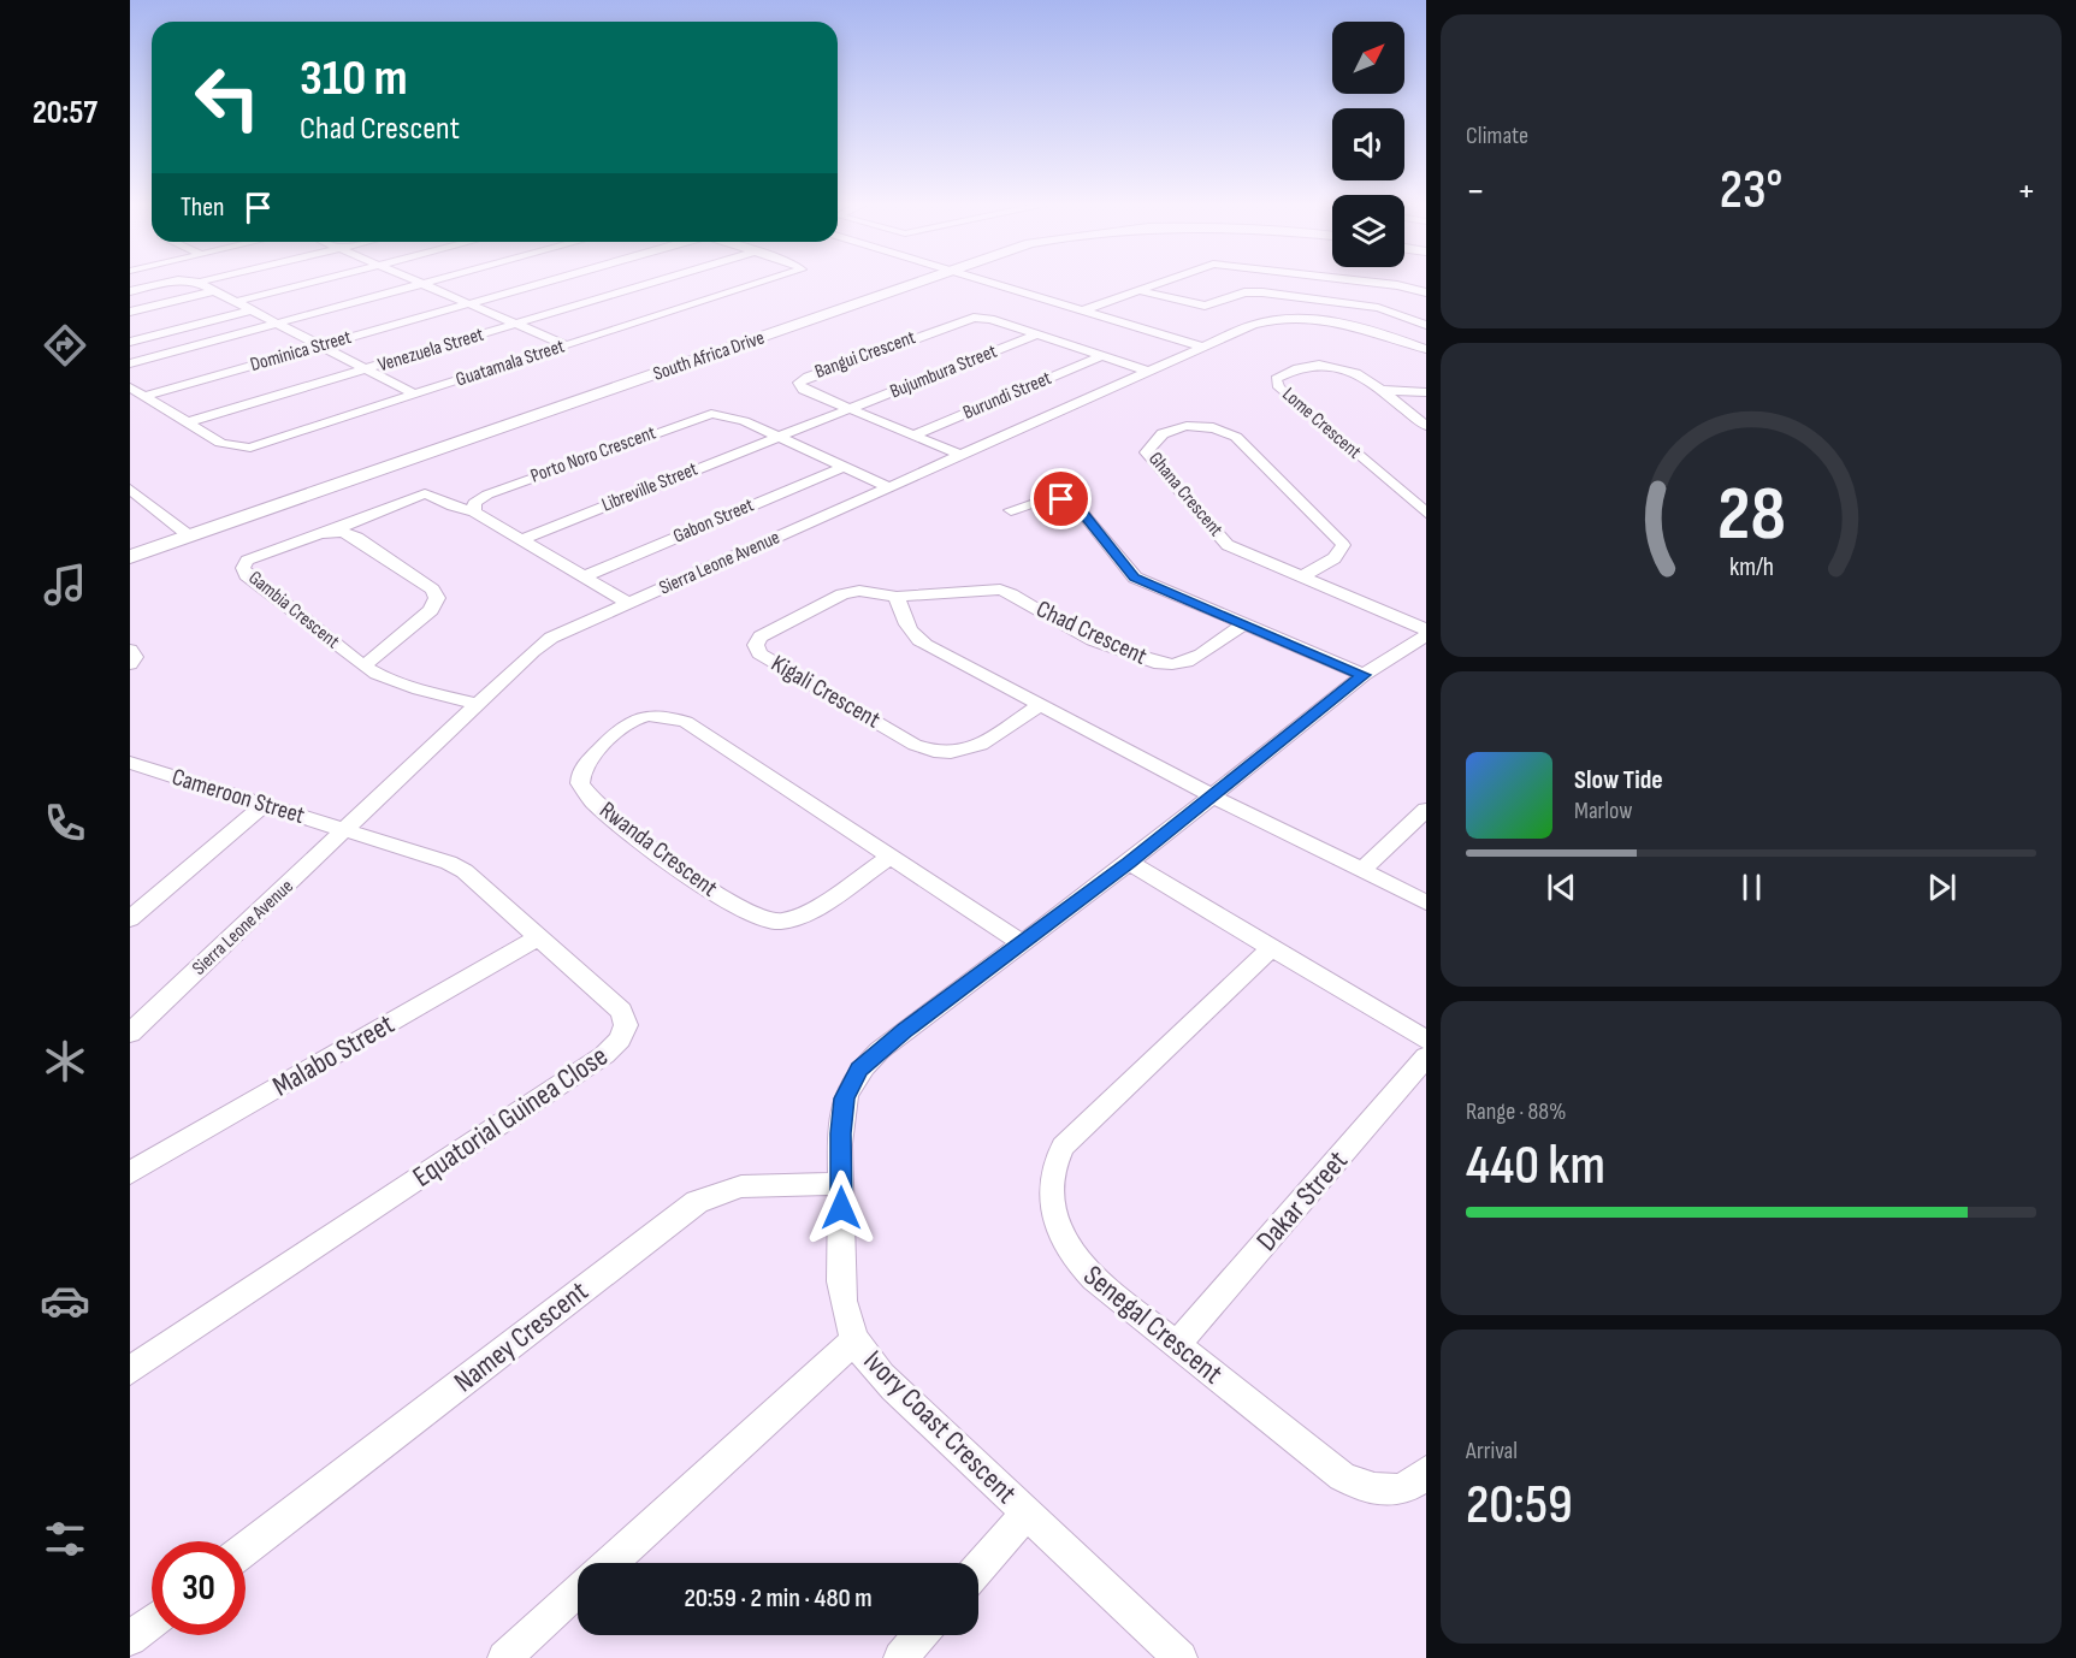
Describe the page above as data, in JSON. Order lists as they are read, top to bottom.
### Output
{
  "streets": {
    "street": [
      "Venezuela Street",
      "Dominica Street",
      "Bangui Crescent",
      "South Africa Drive",
      "Guatamala Street",
      "Bujumbura Street",
      "Burundi Street",
      "Lome Crescent",
      "Porto Noro Crescent",
      "Libreville Street",
      "Ghana Crescent",
      "Gabon Street",
      "Sierra Leone Avenue",
      "Gambia Crescent",
      "Chad Crescent",
      "Kigali Crescent",
      "Cameroon Street",
      "Rwanda Crescent",
      "Malabo Street",
      "Equatorial Guinea Close",
      "Dakar Street",
      "Senegal Crescent",
      "Namey Crescent",
      "Ivory Coast Crescent"
    ]
  },
  "crossings": [
    ["Venezuela Street", "Guatamala Street"],
    ["Dominica Street", "Guatamala Street"],
    ["Bangui Crescent", "Bujumbura Street"],
    ["Bangui Crescent", "Burundi Street"],
    ["Bangui Crescent", "Sierra Leone Avenue"],
    ["Bujumbura Street", "Porto Noro Crescent"],
    ["Bujumbura Street", "Libreville Street"],
    ["Porto Noro Crescent", "Libreville Street"],
    ["Porto Noro Crescent", "Gabon Street"],
    ["Porto Noro Crescent", "Sierra Leone Avenue"],
    ["Sierra Leone Avenue", "Gambia Crescent"],
    ["Sierra Leone Avenue", "Cameroon Street"],
    ["Sierra Leone Avenue", "Equatorial Guinea Close"],
    ["Chad Crescent", "Kigali Crescent"],
    ["Cameroon Street", "Equatorial Guinea Close"],
    ["Rwanda Crescent", "Ivory Coast Crescent"],
    ["Malabo Street", "Equatorial Guinea Close"],
    ["Dakar Street", "Senegal Crescent"],
    ["Namey Crescent", "Ivory Coast Crescent"]
  ],
  "north": "top right",
  "page": {
    "tabs": "20:57",
    "tile": [
      "Climate",
      ["Range · 88%", "440 km"],
      ["Arrival", "20:59"]
    ],
    "turn": ["310 m", "Chad Crescent"],
    "heat": ["−", "23°", "+"],
    "then": "Then",
    "song": ["Slow Tide", "Marlow"],
    "limit": "30",
    "trip": "20:59 · 2 min · 480 m",
    "gauge": ["28", "km/h"]
  }
}
